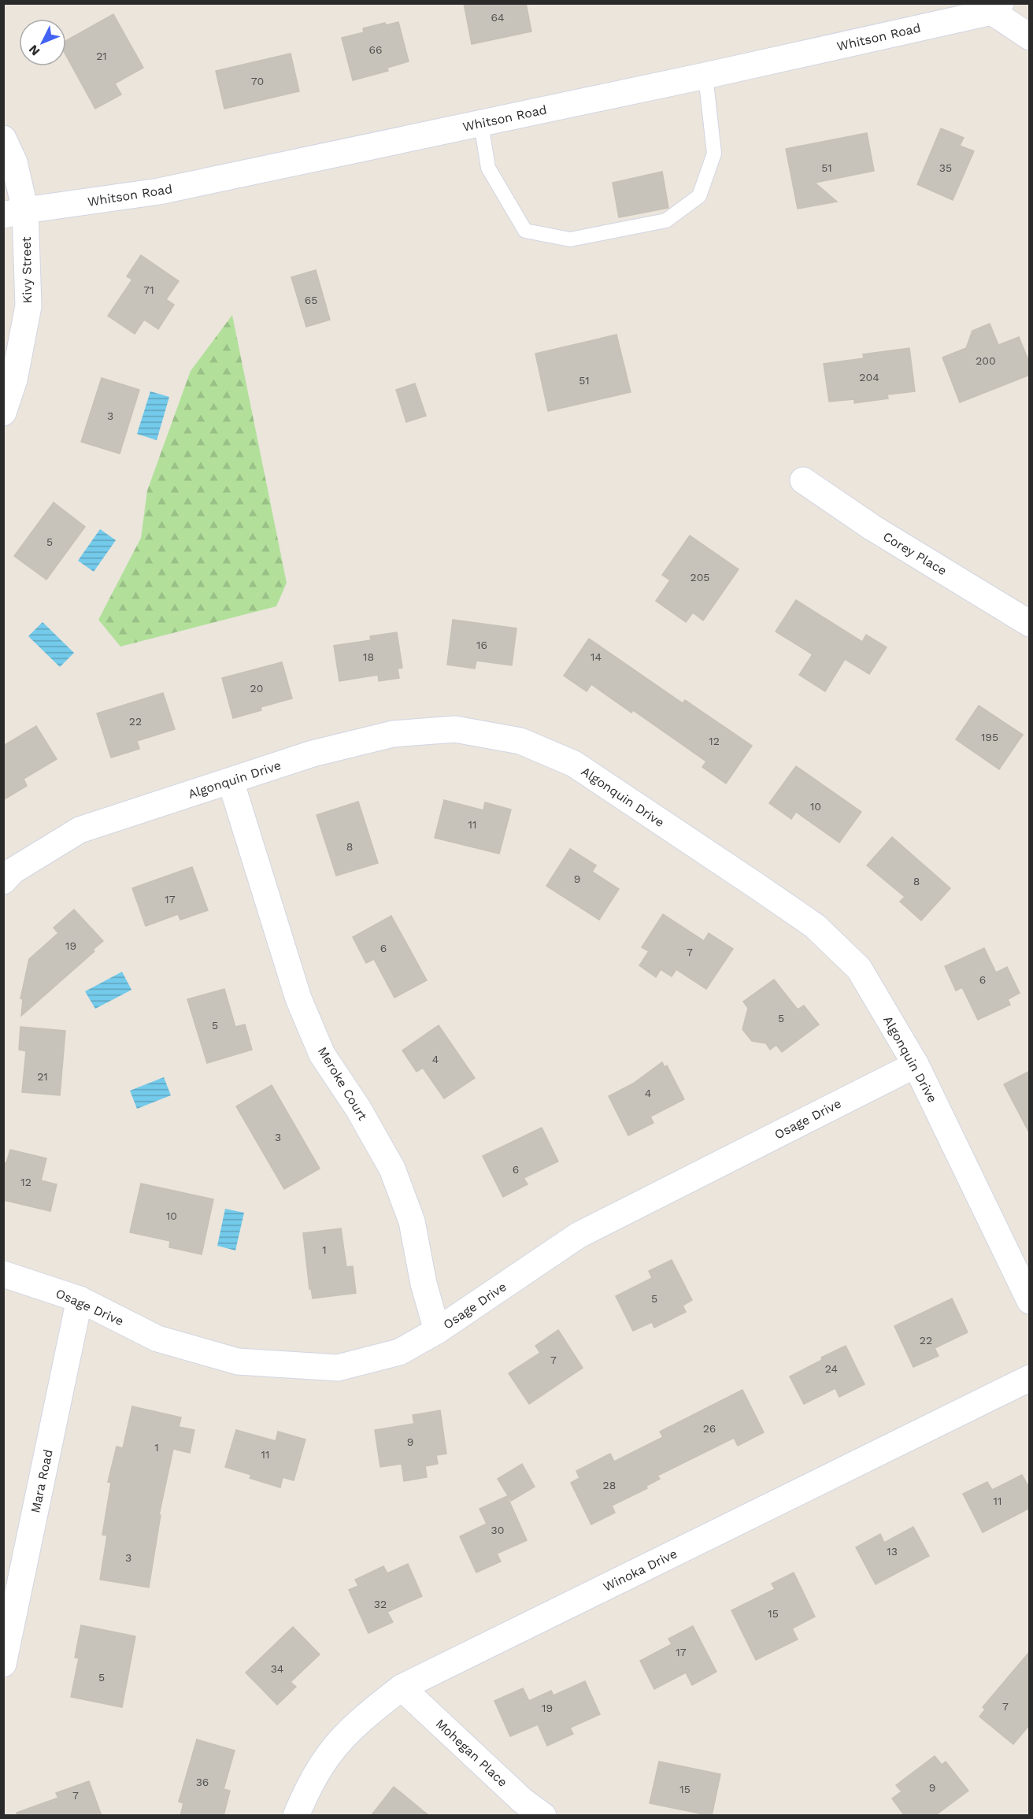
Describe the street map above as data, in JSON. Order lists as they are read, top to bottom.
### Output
{
  "streets": {
    "street": [
      "Whitson Road",
      "Kivy Street",
      "Corey Place",
      "Algonquin Drive",
      "Meroke Court",
      "Osage Drive",
      "Mara Road",
      "Winoka Drive",
      "Mohegan Place"
    ]
  },
  "crossings": [
    ["Whitson Road", "Kivy Street"],
    ["Algonquin Drive", "Meroke Court"],
    ["Algonquin Drive", "Osage Drive"],
    ["Meroke Court", "Osage Drive"],
    ["Osage Drive", "Mara Road"],
    ["Winoka Drive", "Mohegan Place"]
  ],
  "house_numbers": [
    "64",
    "66",
    "21",
    "70",
    "51",
    "35",
    "71",
    "65",
    "200",
    "204",
    "51",
    "3",
    "5",
    "205",
    "16",
    "18",
    "14",
    "20",
    "22",
    "195",
    "12",
    "10",
    "11",
    "8",
    "9",
    "8",
    "17",
    "19",
    "6",
    "7",
    "6",
    "5",
    "5",
    "4",
    "21",
    "4",
    "3",
    "6",
    "12",
    "10",
    "1",
    "5",
    "22",
    "7",
    "24",
    "26",
    "9",
    "1",
    "11",
    "28",
    "11",
    "30",
    "13",
    "3",
    "32",
    "15",
    "17",
    "34",
    "5",
    "7",
    "19",
    "36",
    "9",
    "15",
    "7"
  ],
  "north": "bottom left"
}
